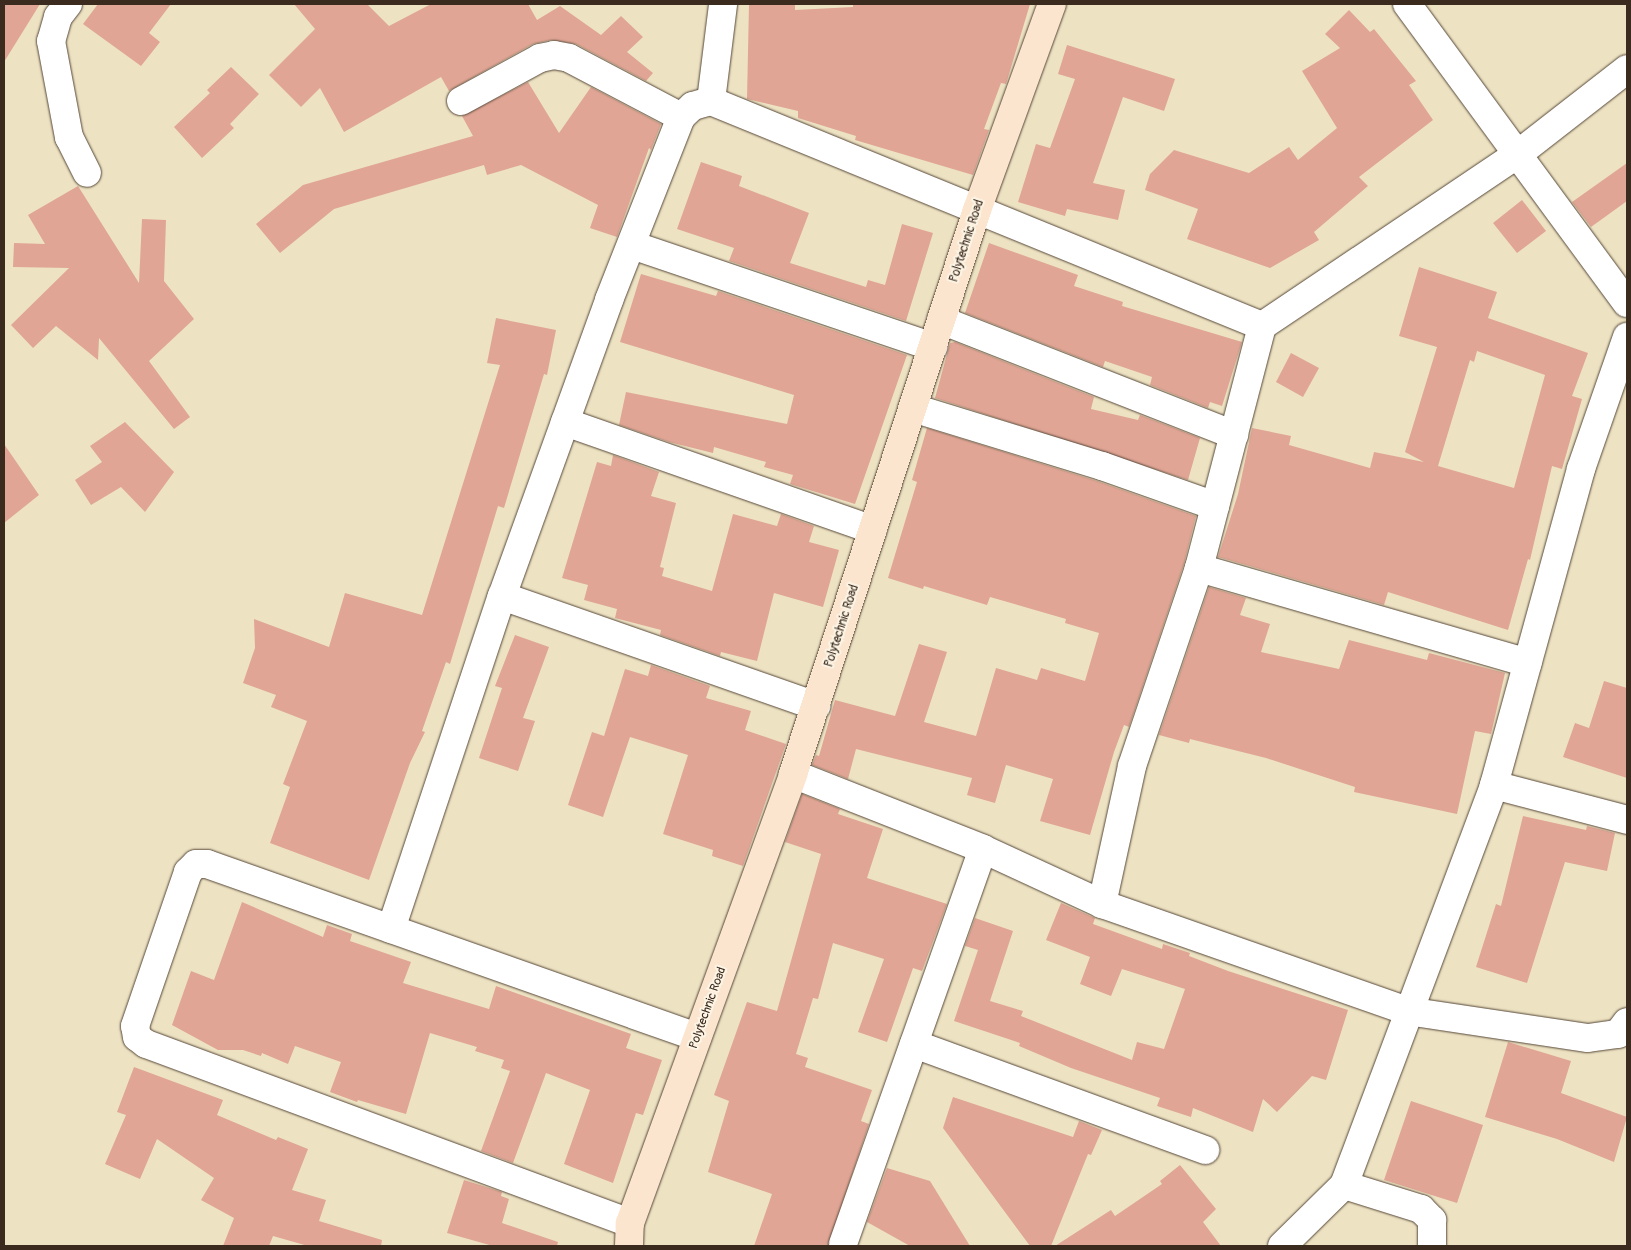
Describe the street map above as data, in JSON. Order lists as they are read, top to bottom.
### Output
{
  "streets": {
    "street": ["Polytechnic Road"]
  }
}
